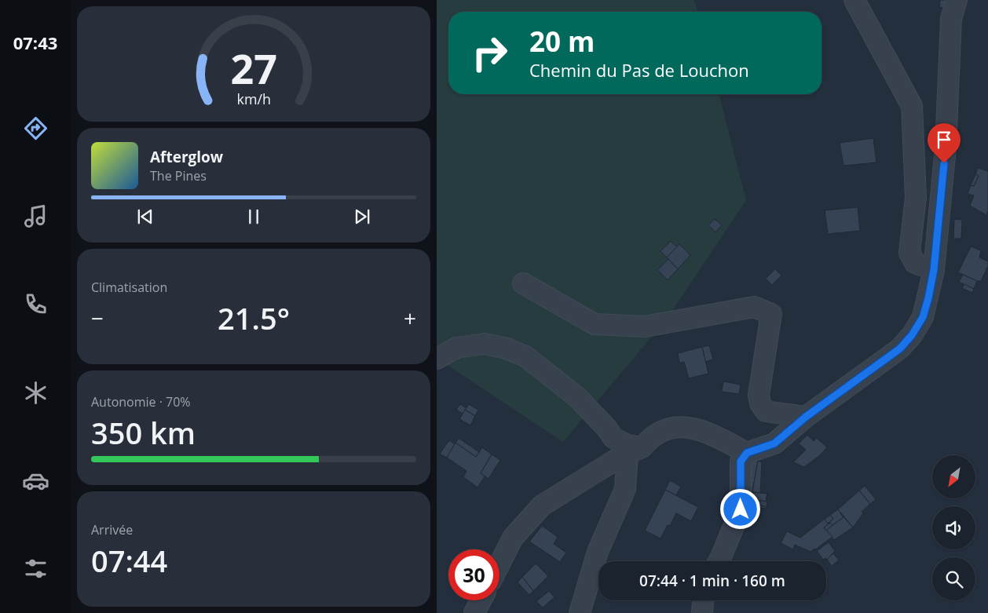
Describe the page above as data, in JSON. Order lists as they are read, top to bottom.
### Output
{
  "north": "bottom left",
  "page": {
    "tabs": "07:43",
    "turn": ["20 m", "Chemin du Pas de Louchon"],
    "song": ["Afterglow", "The Pines"],
    "tile": [
      "Climatisation",
      ["Autonomie · 70%", "350 km"],
      ["Arrivée", "07:44"]
    ],
    "heat": ["−", "21.5°", "+"],
    "limit": "30",
    "trip": "07:44 · 1 min · 160 m",
    "gauge": ["27", "km/h"]
  }
}
